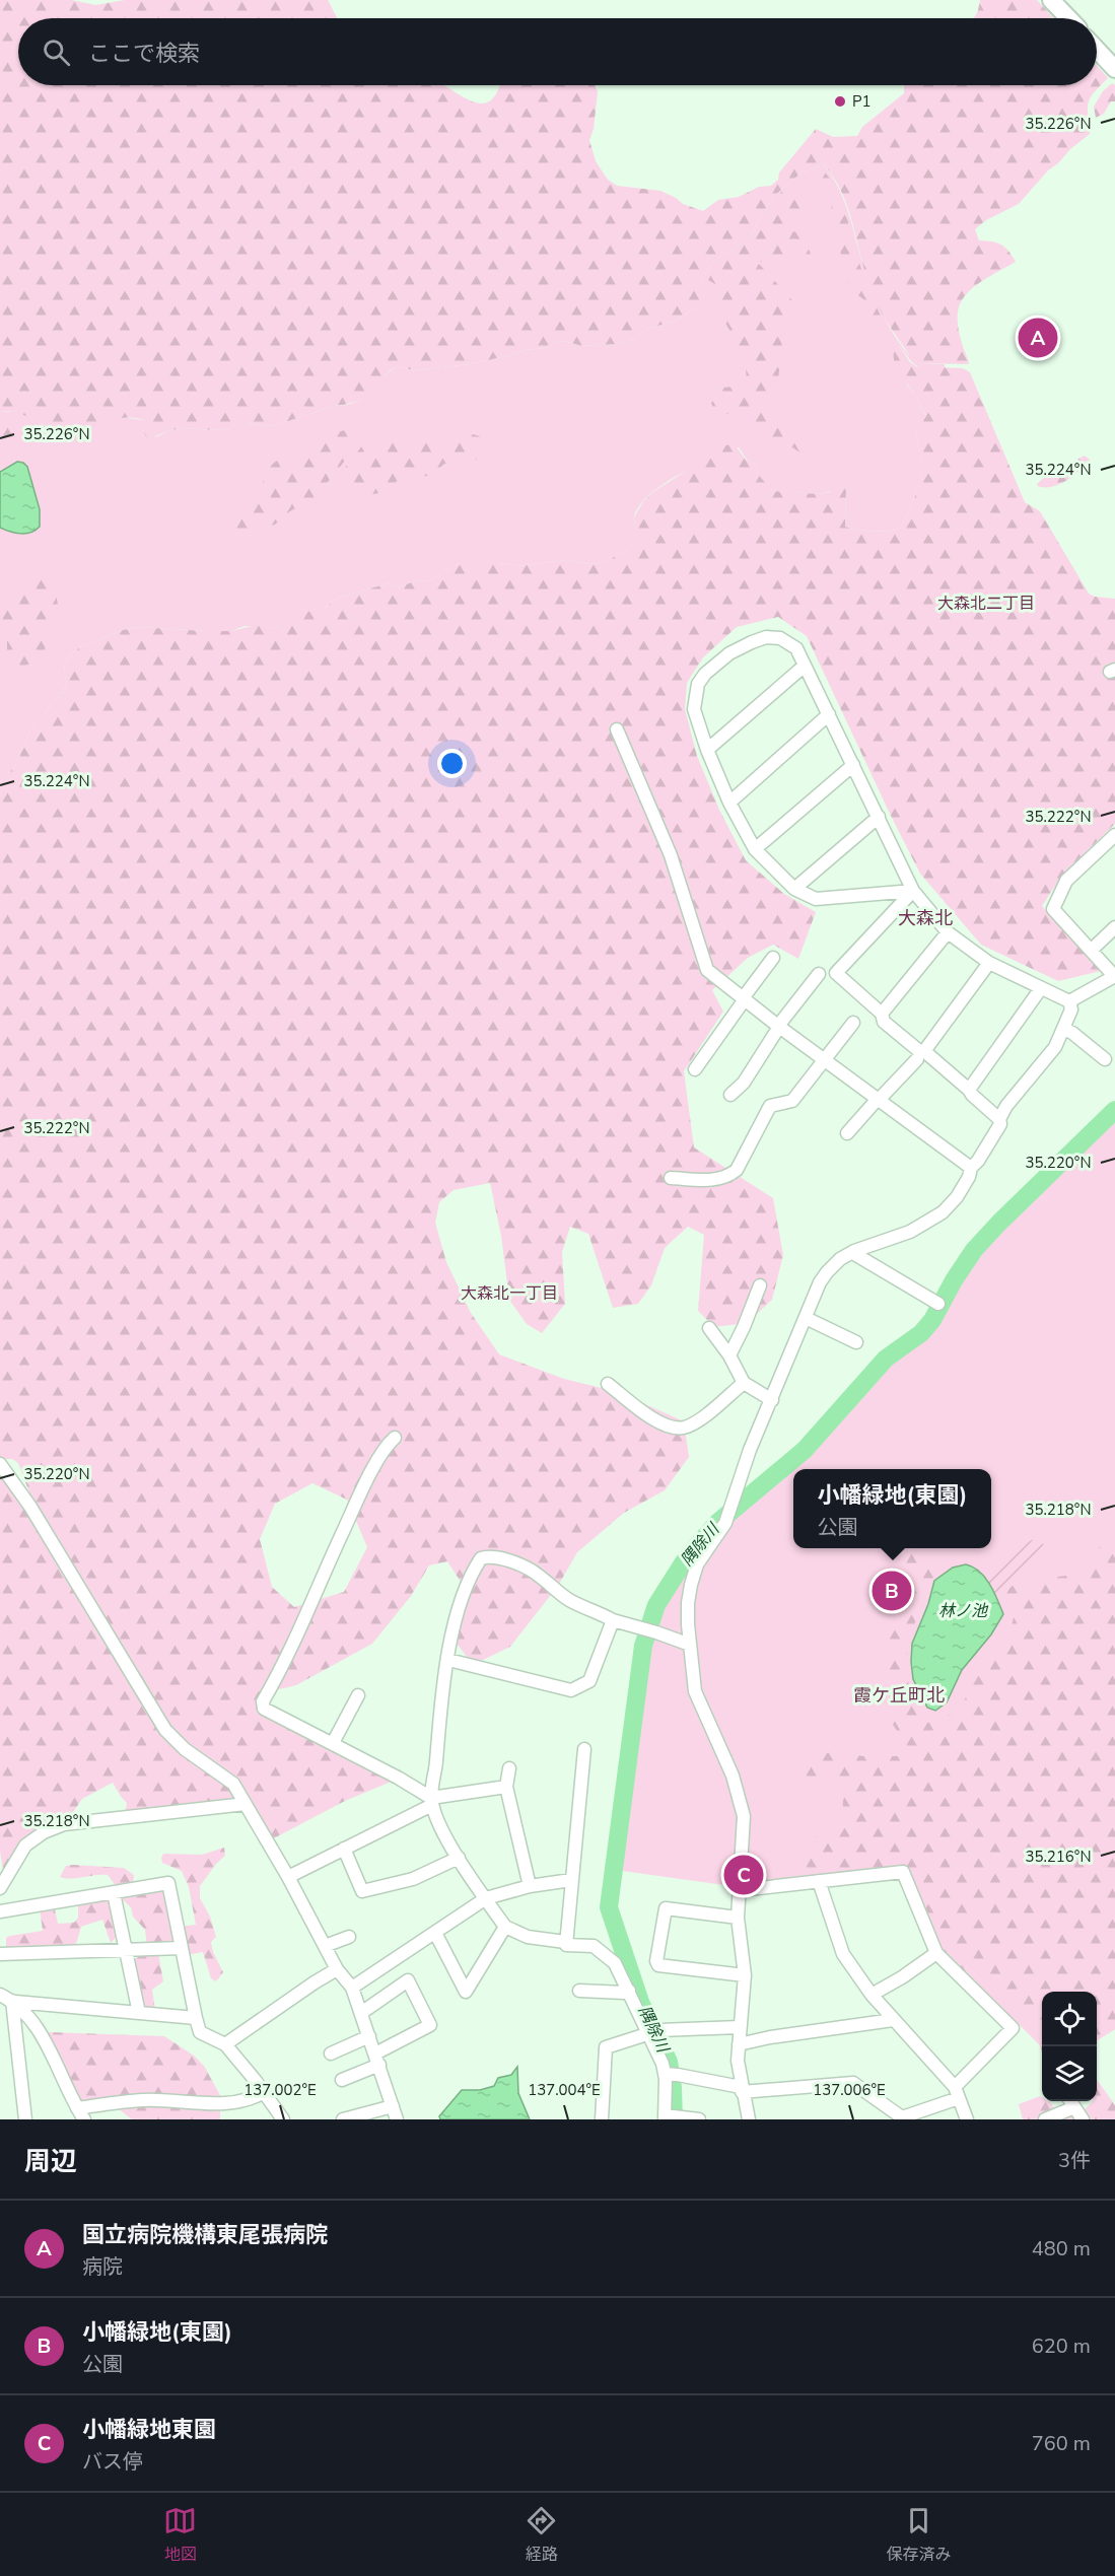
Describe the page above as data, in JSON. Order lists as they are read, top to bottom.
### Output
{
  "districts": [
    "大森北二丁目",
    "大森北",
    "大森北一丁目",
    "霞ケ丘町北"
  ],
  "water": ["隅除川", "林ノ池"],
  "places": ["P1"],
  "page": {
    "search": "ここで検索",
    "pins": ["A", "B", "C"],
    "popup": ["小幡緑地(東園)", "公園"],
    "heading": ["周辺", "3件"],
    "list": [
      {
        "mark": "A",
        "name": "国立病院機構東尾張病院",
        "note": "病院",
        "value": "480 m"
      },
      {
        "mark": "B",
        "name": "小幡緑地(東園)",
        "note": "公園",
        "value": "620 m"
      },
      {
        "mark": "C",
        "name": "小幡緑地東園",
        "note": "バス停",
        "value": "760 m"
      }
    ],
    "nav": ["地図", "経路", "保存済み"]
  },
  "coordinates": [
    "35.226°N",
    "35.224°N",
    "35.222°N",
    "35.220°N",
    "35.218°N",
    "35.216°N",
    "137.002°E",
    "137.004°E",
    "137.006°E"
  ]
}
